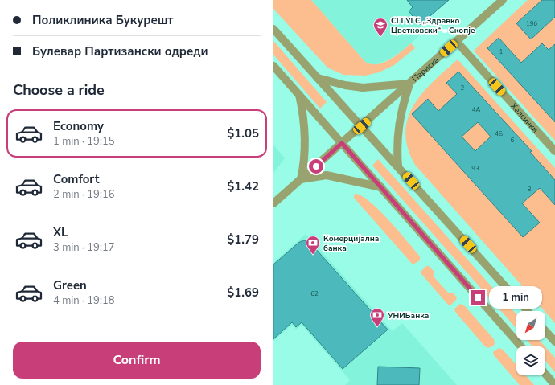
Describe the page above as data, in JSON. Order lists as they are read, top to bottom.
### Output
{
  "streets": {
    "street": ["Париска", "Хелсинки"]
  },
  "crossings": [
    ["Париска", "Хелсинки"]
  ],
  "places": {
    "school or university": ["СГГУГС „Здравко Цветковски“ - Скопје"],
    "bank": ["Комерцијална банка", "УНИБанка"]
  },
  "house_numbers": [
    "19б",
    "1",
    "2",
    "4А",
    "4Б",
    "6",
    "93",
    "8",
    "62"
  ],
  "north": "bottom left",
  "page": {
    "banner": ["Поликлиника Букурешт", "Булевар Партизански одреди"],
    "heading": "Choose a ride",
    "list": [
      {
        "name": "Economy",
        "note": "1 min · 19:15",
        "value": "$1.05"
      },
      {
        "name": "Comfort",
        "note": "2 min · 19:16",
        "value": "$1.42"
      },
      {
        "name": "XL",
        "note": "3 min · 19:17",
        "value": "$1.79"
      },
      {
        "name": "Green",
        "note": "4 min · 19:18",
        "value": "$1.69"
      }
    ],
    "bubble": "1 min",
    "buttons": "Confirm"
  }
}
